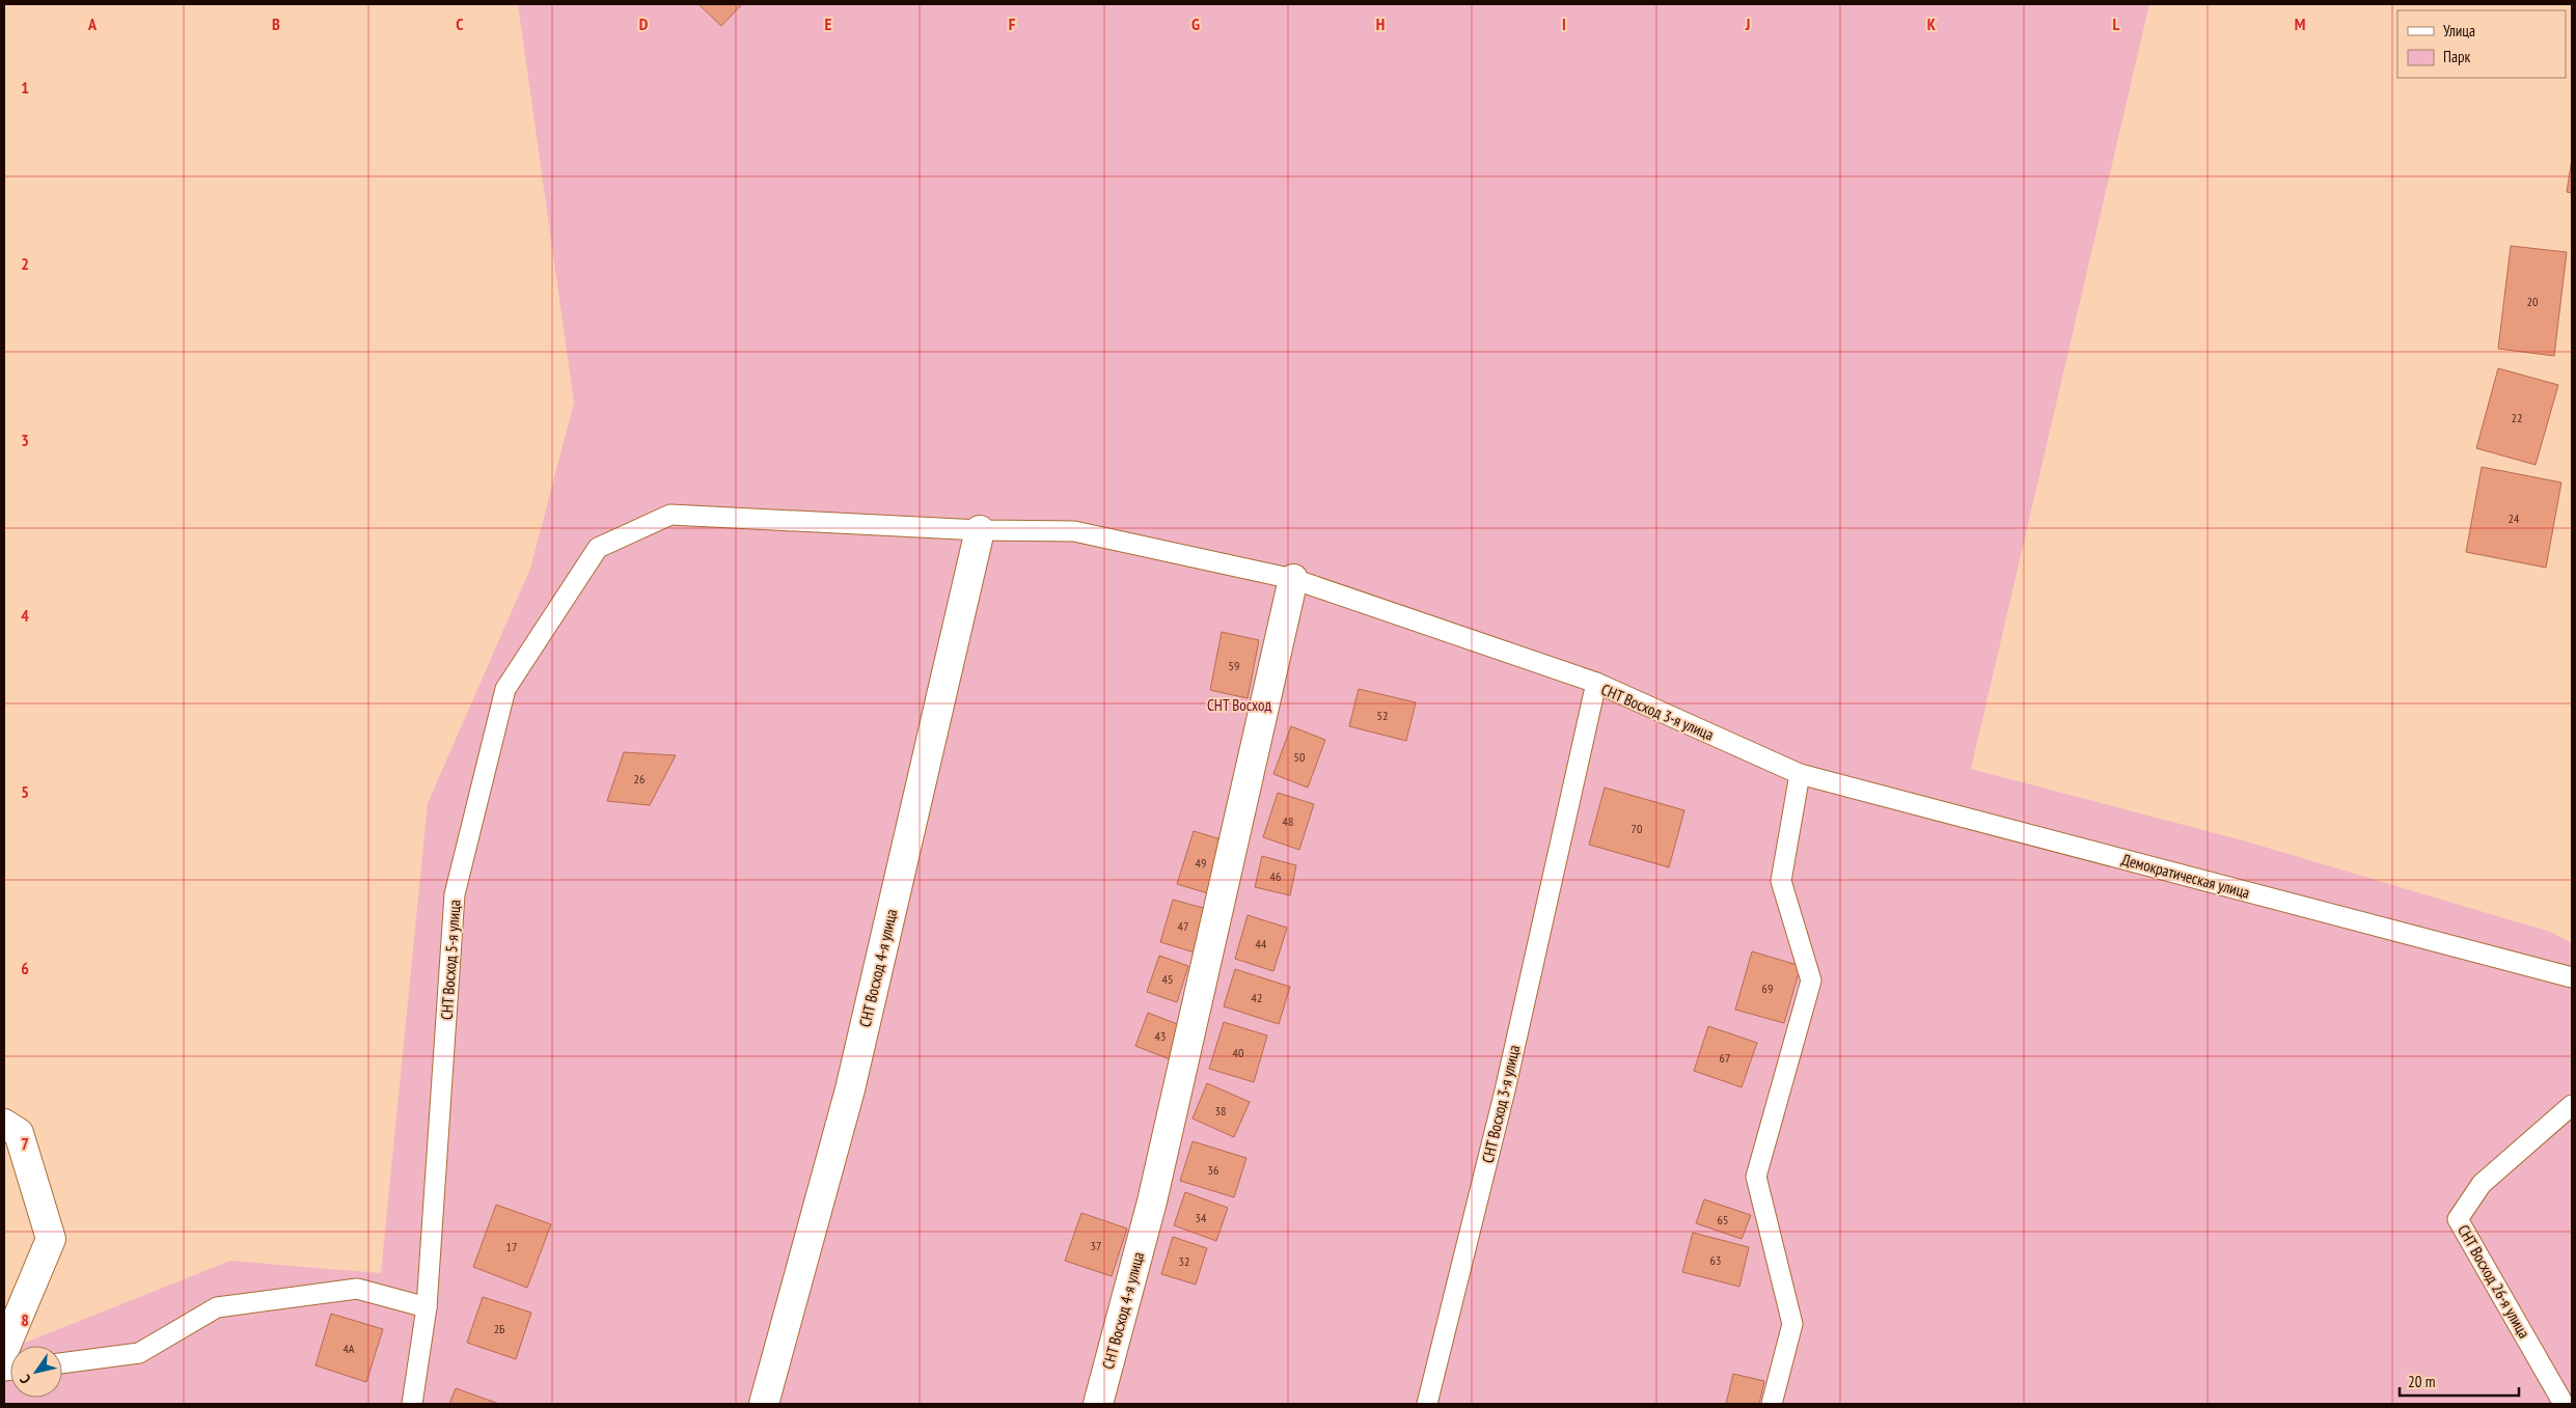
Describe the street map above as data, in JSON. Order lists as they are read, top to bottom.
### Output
{
  "streets": {
    "street": ["СНТ Восход 4-я улица"],
    "lane": [
      "СНТ Восход 3-я улица",
      "Демократическая улица",
      "СНТ Восход 5-я улица",
      "СНТ Восход 26-я улица"
    ]
  },
  "crossings": [
    ["СНТ Восход 3-я улица", "Демократическая улица"],
    ["СНТ Восход 5-я улица", "СНТ Восход 4-я улица"]
  ],
  "parks": ["СНТ Восход"],
  "house_numbers": [
    "20",
    "22",
    "24",
    "59",
    "52",
    "50",
    "26",
    "48",
    "70",
    "49",
    "46",
    "47",
    "44",
    "45",
    "69",
    "42",
    "43",
    "40",
    "67",
    "38",
    "36",
    "34",
    "65",
    "37",
    "17",
    "63",
    "32",
    "2Б",
    "4А"
  ],
  "legend": ["Улица", "Парк"],
  "scale_bar": "20 m",
  "north": "bottom left",
  "grid": {
    "columns": [
      "A",
      "B",
      "C",
      "D",
      "E",
      "F",
      "G",
      "H",
      "I",
      "J",
      "K",
      "L",
      "M"
    ],
    "rows": [
      "1",
      "2",
      "3",
      "4",
      "5",
      "6",
      "7",
      "8"
    ]
  }
}
